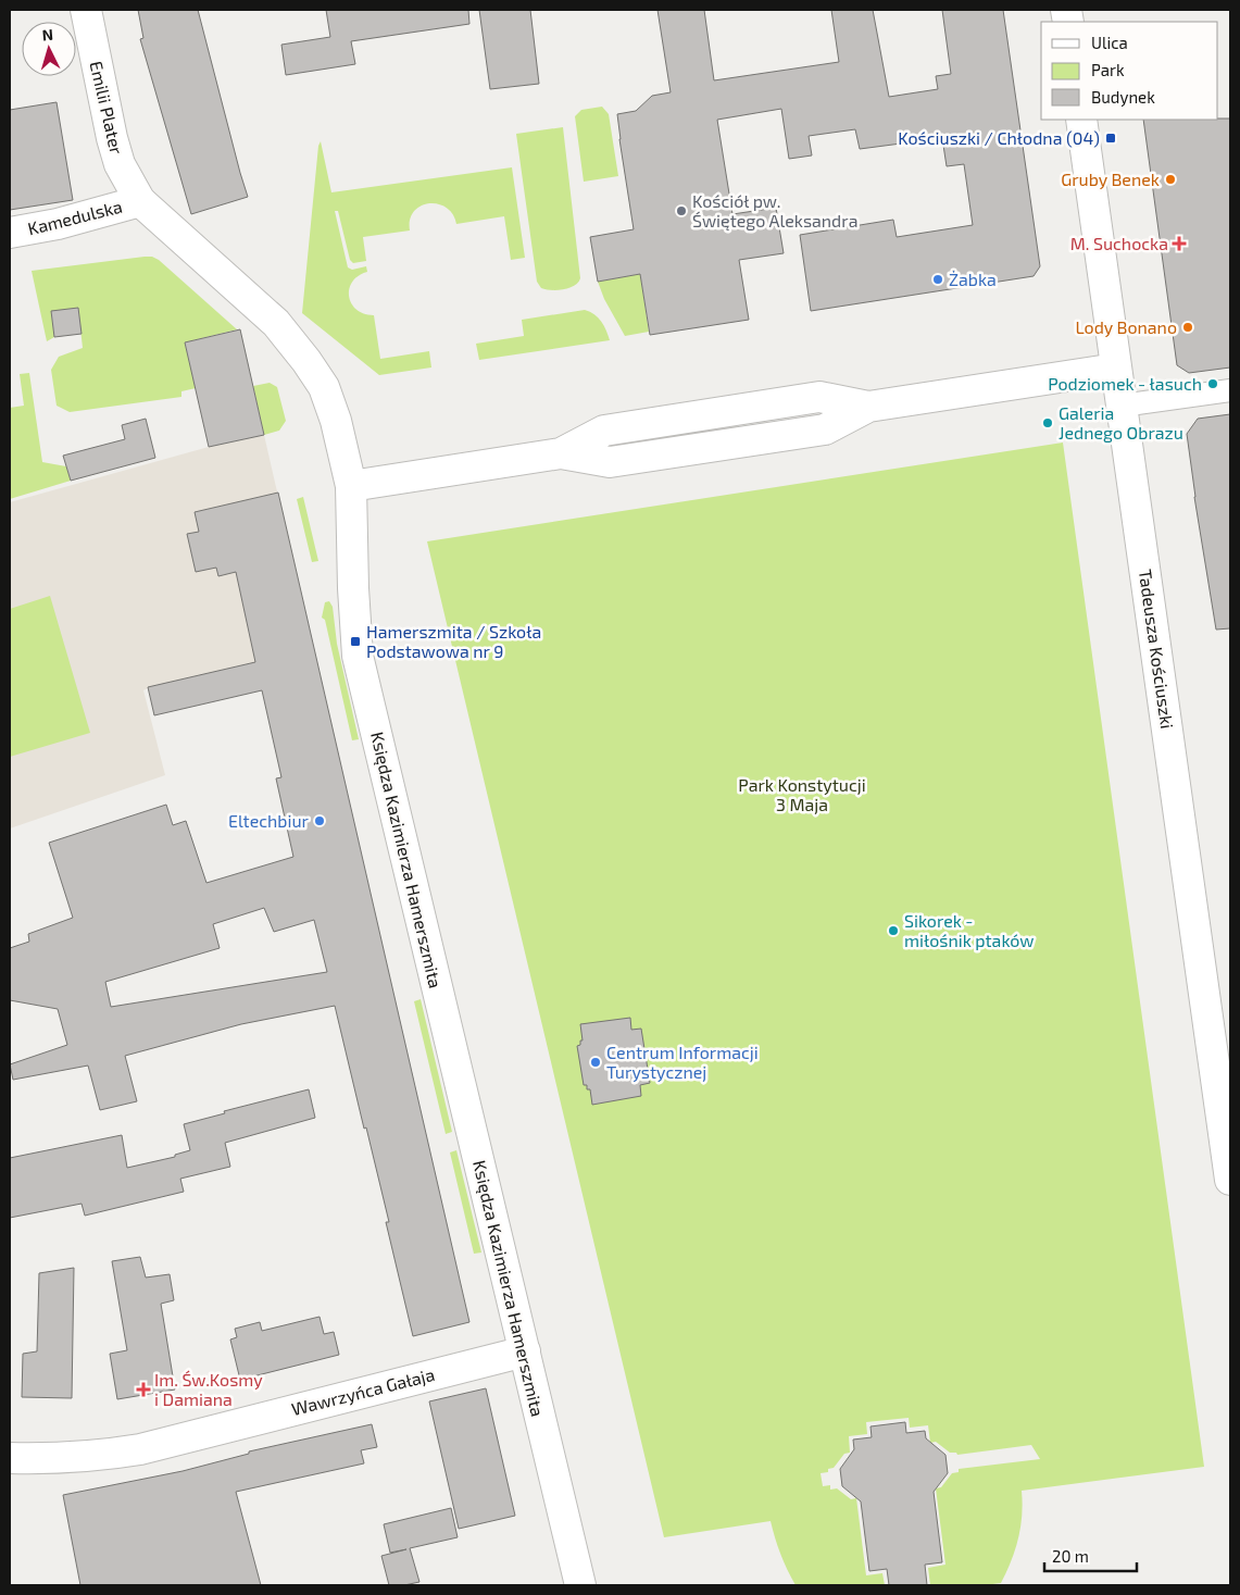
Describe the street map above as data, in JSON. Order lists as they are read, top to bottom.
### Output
{
  "streets": {
    "street": [
      "Emilii Plater",
      "Kamedulska",
      "Tadeusza Kościuszki",
      "Księdza Kazimierza Hamerszmita",
      "Wawrzyńca Gałaja"
    ]
  },
  "crossings": [
    ["Emilii Plater", "Kamedulska"],
    ["Emilii Plater", "Księdza Kazimierza Hamerszmita"],
    ["Kamedulska", "Księdza Kazimierza Hamerszmita"],
    ["Księdza Kazimierza Hamerszmita", "Wawrzyńca Gałaja"]
  ],
  "parks": ["Park Konstytucji 3 Maja"],
  "places": {
    "transit": ["Kościuszki / Chłodna (04)", "Hamerszmita / Szkoła Podstawowa nr 9"],
    "other": [
      "Gruby Benek",
      "Kościół pw. Świętego Aleksandra",
      "Żabka",
      "Lody Bonano",
      "Podziomek - łasuch",
      "Galeria Jednego Obrazu",
      "Eltechbiur",
      "Sikorek - miłośnik ptaków",
      "Centrum Informacji Turystycznej"
    ],
    "health": ["M. Suchocka", "Im. Św.Kosmy i Damiana"]
  },
  "legend": ["Ulica", "Park", "Budynek"],
  "scale_bar": "20 m",
  "north": "top"
}
